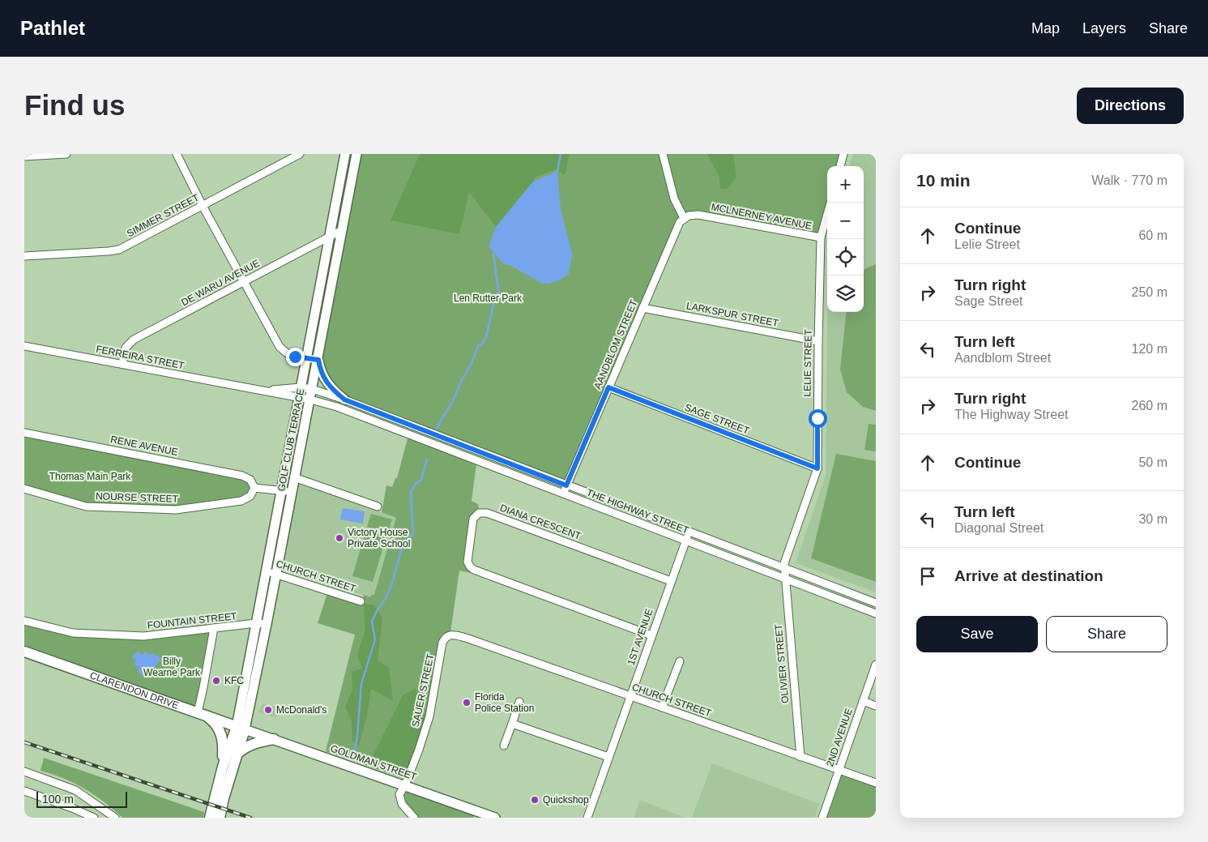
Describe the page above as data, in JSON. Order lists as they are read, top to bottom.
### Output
{
  "streets": {
    "main road": ["CLARENDON DRIVE"],
    "street": [
      "SIMMER STREET",
      "MCLNERNEY AVENUE",
      "DE WARU AVENUE",
      "LARKSPUR STREET",
      "AANDBLOM STREET",
      "FERREIRA STREET",
      "LELIE STREET",
      "SAGE STREET",
      "GOLF CLUB TERRACE",
      "RENE AVENUE",
      "NOURSE STREET",
      "THE HIGHWAY STREET",
      "DIANA CRESCENT",
      "CHURCH STREET",
      "FOUNTAIN STREET",
      "1ST AVENUE",
      "OLIVIER STREET",
      "SAUER STREET",
      "2ND AVENUE",
      "GOLDMAN STREET"
    ]
  },
  "crossings": [
    ["MCLNERNEY AVENUE", "AANDBLOM STREET"],
    ["MCLNERNEY AVENUE", "LELIE STREET"],
    ["DE WARU AVENUE", "FERREIRA STREET"],
    ["DE WARU AVENUE", "GOLF CLUB TERRACE"],
    ["LARKSPUR STREET", "AANDBLOM STREET"],
    ["LARKSPUR STREET", "LELIE STREET"],
    ["AANDBLOM STREET", "SAGE STREET"],
    ["AANDBLOM STREET", "THE HIGHWAY STREET"],
    ["FERREIRA STREET", "GOLF CLUB TERRACE"],
    ["FERREIRA STREET", "THE HIGHWAY STREET"],
    ["LELIE STREET", "SAGE STREET"],
    ["LELIE STREET", "THE HIGHWAY STREET"],
    ["LELIE STREET", "OLIVIER STREET"],
    ["GOLF CLUB TERRACE", "THE HIGHWAY STREET"],
    ["GOLF CLUB TERRACE", "CHURCH STREET"],
    ["GOLF CLUB TERRACE", "FOUNTAIN STREET"],
    ["GOLF CLUB TERRACE", "CLARENDON DRIVE"],
    ["GOLF CLUB TERRACE", "GOLDMAN STREET"],
    ["RENE AVENUE", "NOURSE STREET"],
    ["THE HIGHWAY STREET", "1ST AVENUE"],
    ["THE HIGHWAY STREET", "OLIVIER STREET"],
    ["DIANA CRESCENT", "1ST AVENUE"],
    ["CHURCH STREET", "1ST AVENUE"],
    ["CHURCH STREET", "OLIVIER STREET"],
    ["CHURCH STREET", "SAUER STREET"],
    ["CHURCH STREET", "2ND AVENUE"],
    ["CLARENDON DRIVE", "GOLDMAN STREET"],
    ["SAUER STREET", "GOLDMAN STREET"]
  ],
  "parks": ["Len Rutter Park", "Thomas Main Park", "Billy Wearne Park"],
  "places": [
    "Victory House Private School",
    "KFC",
    "Florida Police Station",
    "McDonald's",
    "Quickshop"
  ],
  "scale_bar": "100 m",
  "page": {
    "header": "Pathlet",
    "nav": ["Map", "Layers", "Share"],
    "buttons": [
      "Directions",
      ["Save", "Share"]
    ],
    "title": "Find us",
    "heading": ["10 min", "Walk · 770 m"],
    "map_buttons": ["+", "−"],
    "list": [
      ["Continue", "Lelie Street", "60 m"],
      ["Turn right", "Sage Street", "250 m"],
      ["Turn left", "Aandblom Street", "120 m"],
      ["Turn right", "The Highway Street", "260 m"],
      ["Continue", "50 m"],
      ["Turn left", "Diagonal Street", "30 m"],
      "Arrive at destination"
    ],
    "scale": "100 m"
  }
}
